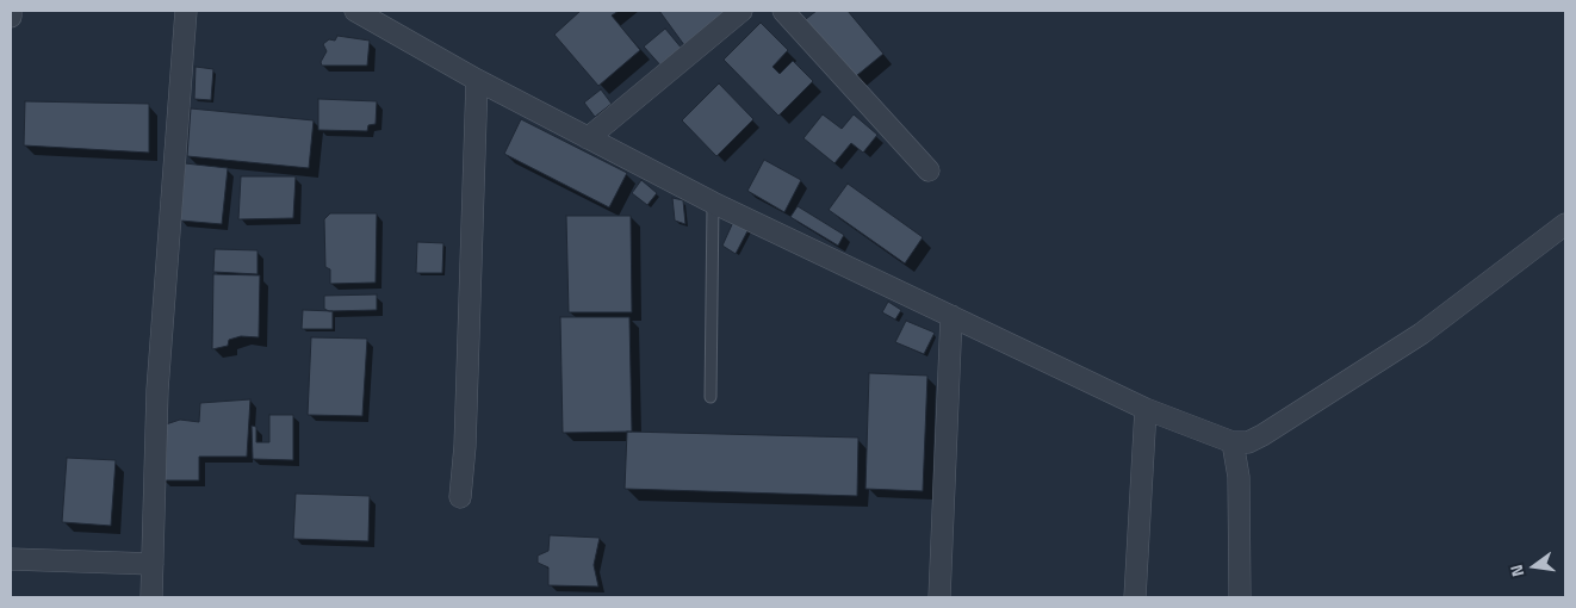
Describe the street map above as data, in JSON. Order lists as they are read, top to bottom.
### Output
{
  "north": "left"
}
